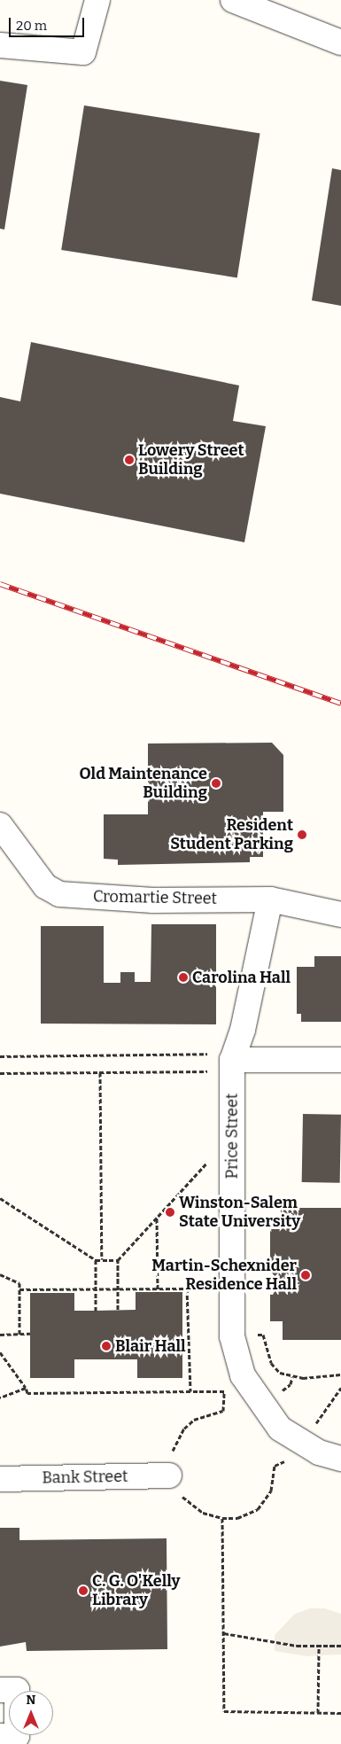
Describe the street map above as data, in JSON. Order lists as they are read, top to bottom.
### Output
{
  "streets": {
    "street": ["Cromartie Street", "Price Street", "Bank Street"]
  },
  "crossings": [
    ["Cromartie Street", "Price Street"]
  ],
  "places": [
    "Lowery Street Building",
    "Old Maintenance Building",
    "Resident Student Parking",
    "Carolina Hall",
    "Winston-Salem State University",
    "Martin-Schexnider Residence Hall",
    "Blair Hall",
    "C. G. O'Kelly Library"
  ],
  "scale_bar": "20 m",
  "north": "top"
}
